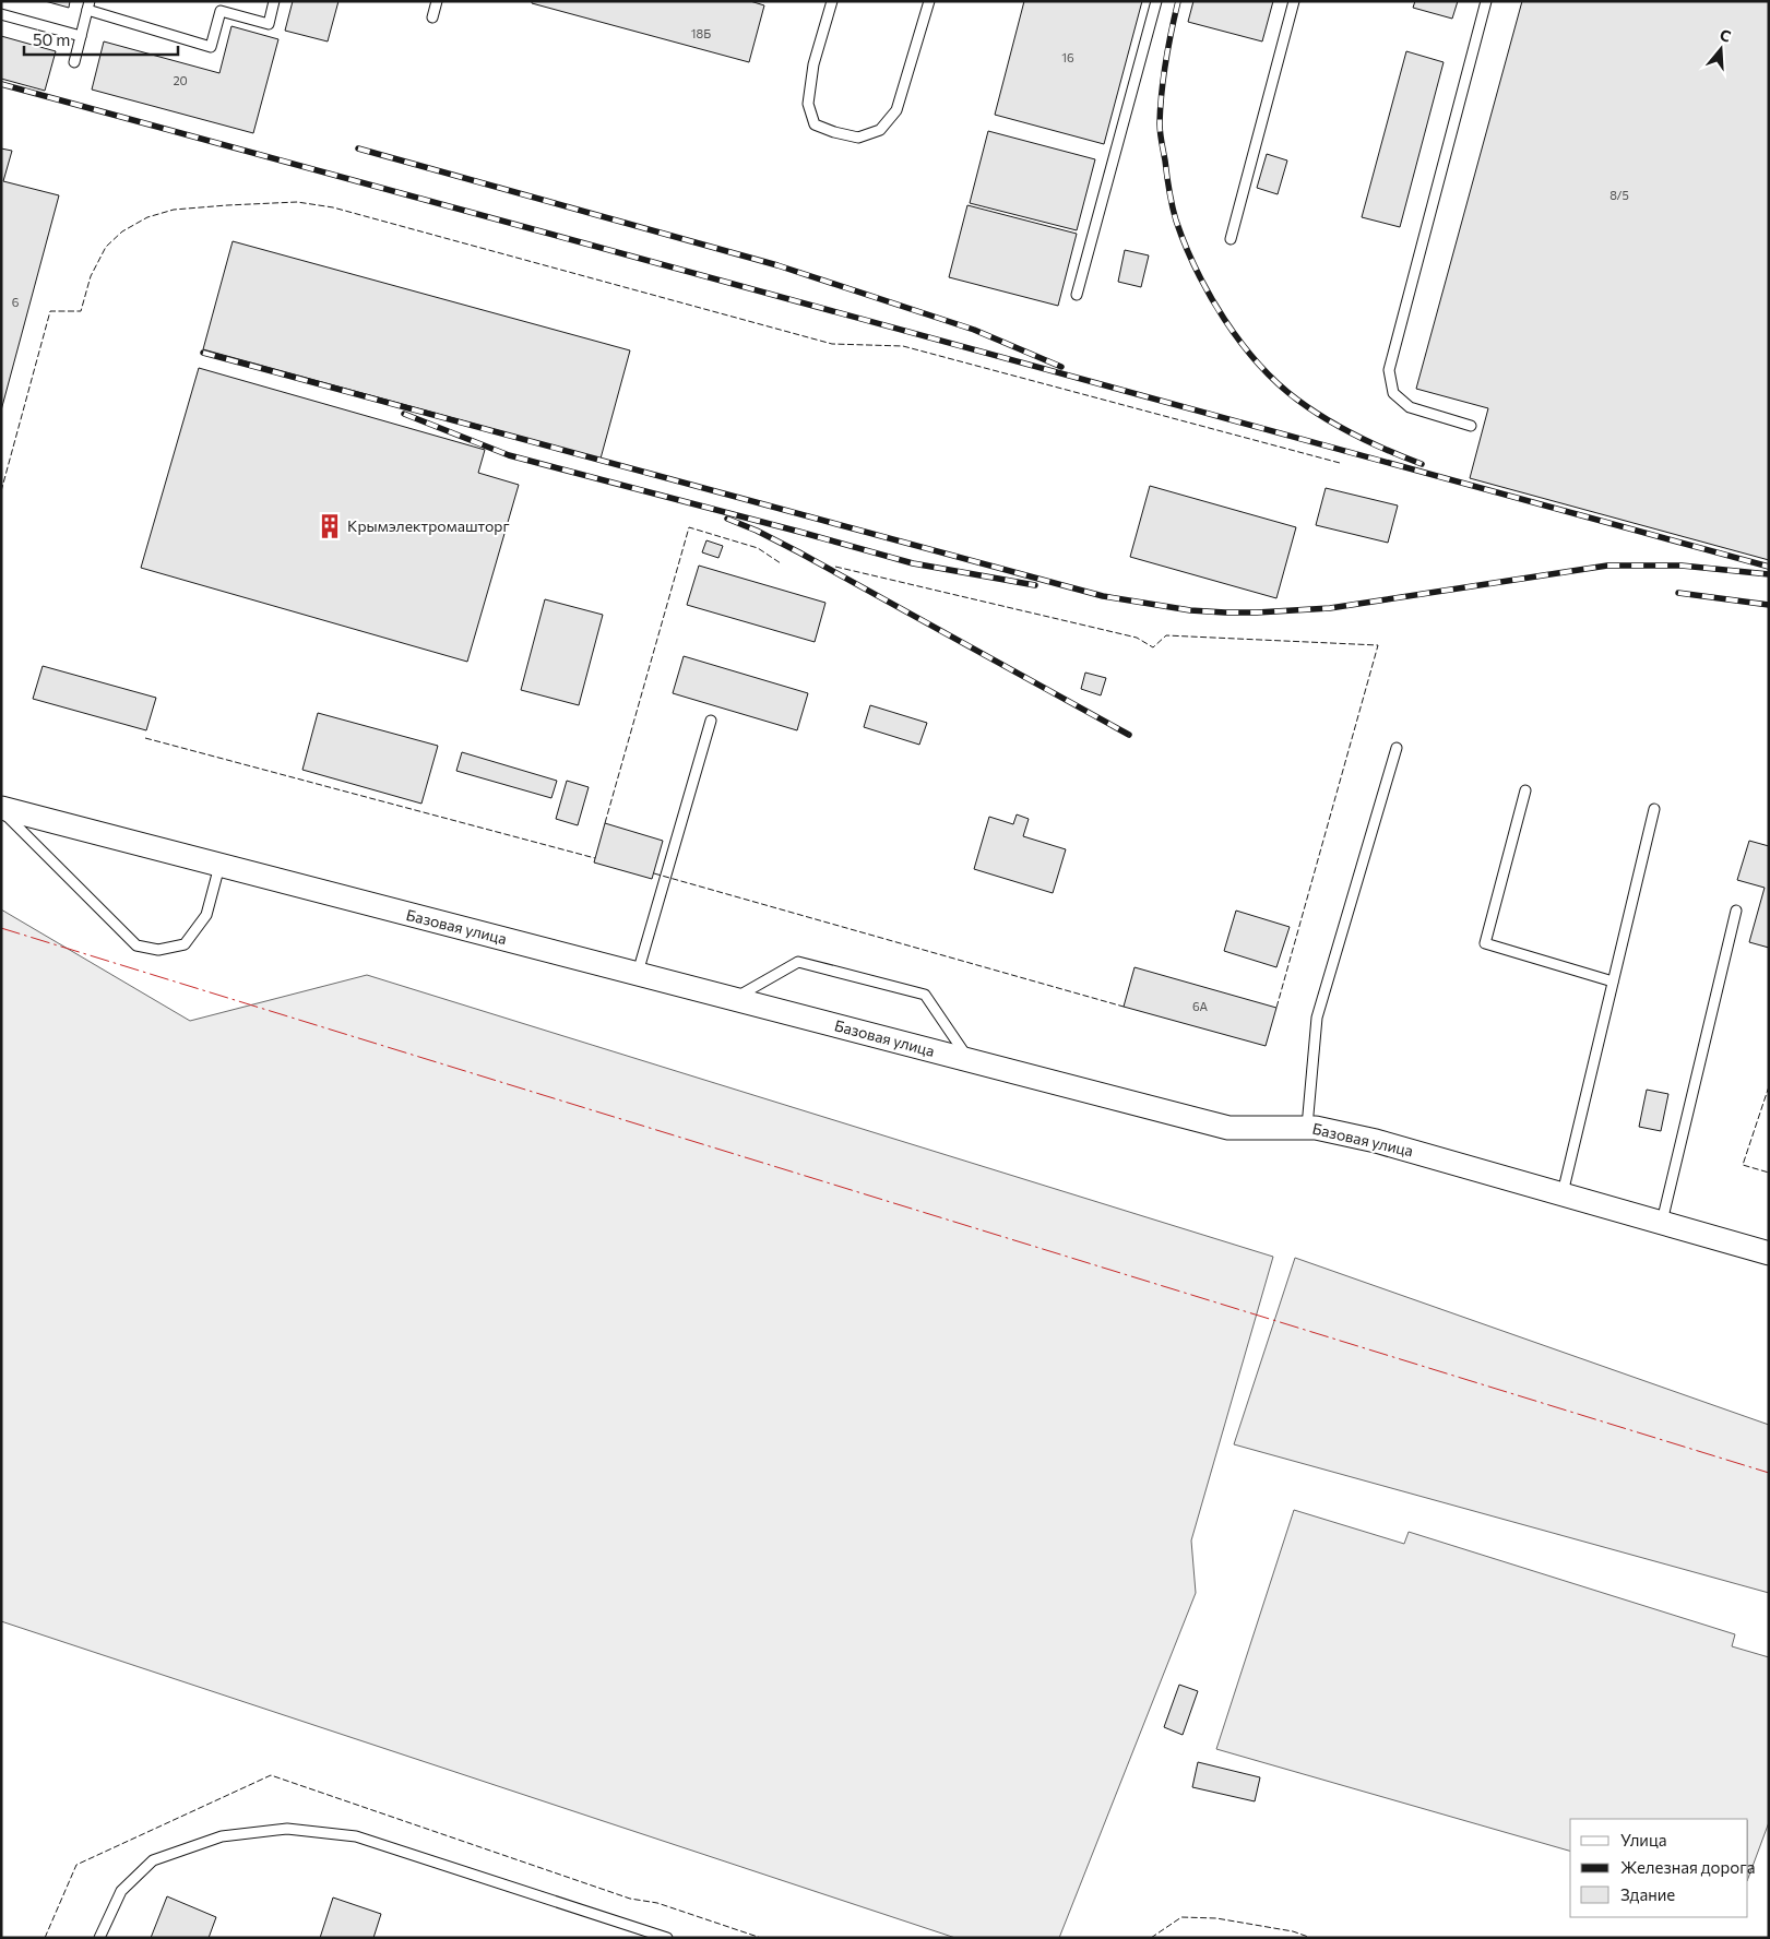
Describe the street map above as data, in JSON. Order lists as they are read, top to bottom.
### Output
{
  "streets": {
    "street": ["Базовая улица"]
  },
  "places": {
    "building": ["Крымэлектромашторг"]
  },
  "house_numbers": [
    "18Б",
    "16",
    "20",
    "8/5",
    "6",
    "6А"
  ],
  "legend": ["Улица", "Железная дорога", "Здание"],
  "scale_bar": "50 m",
  "north": "top"
}
